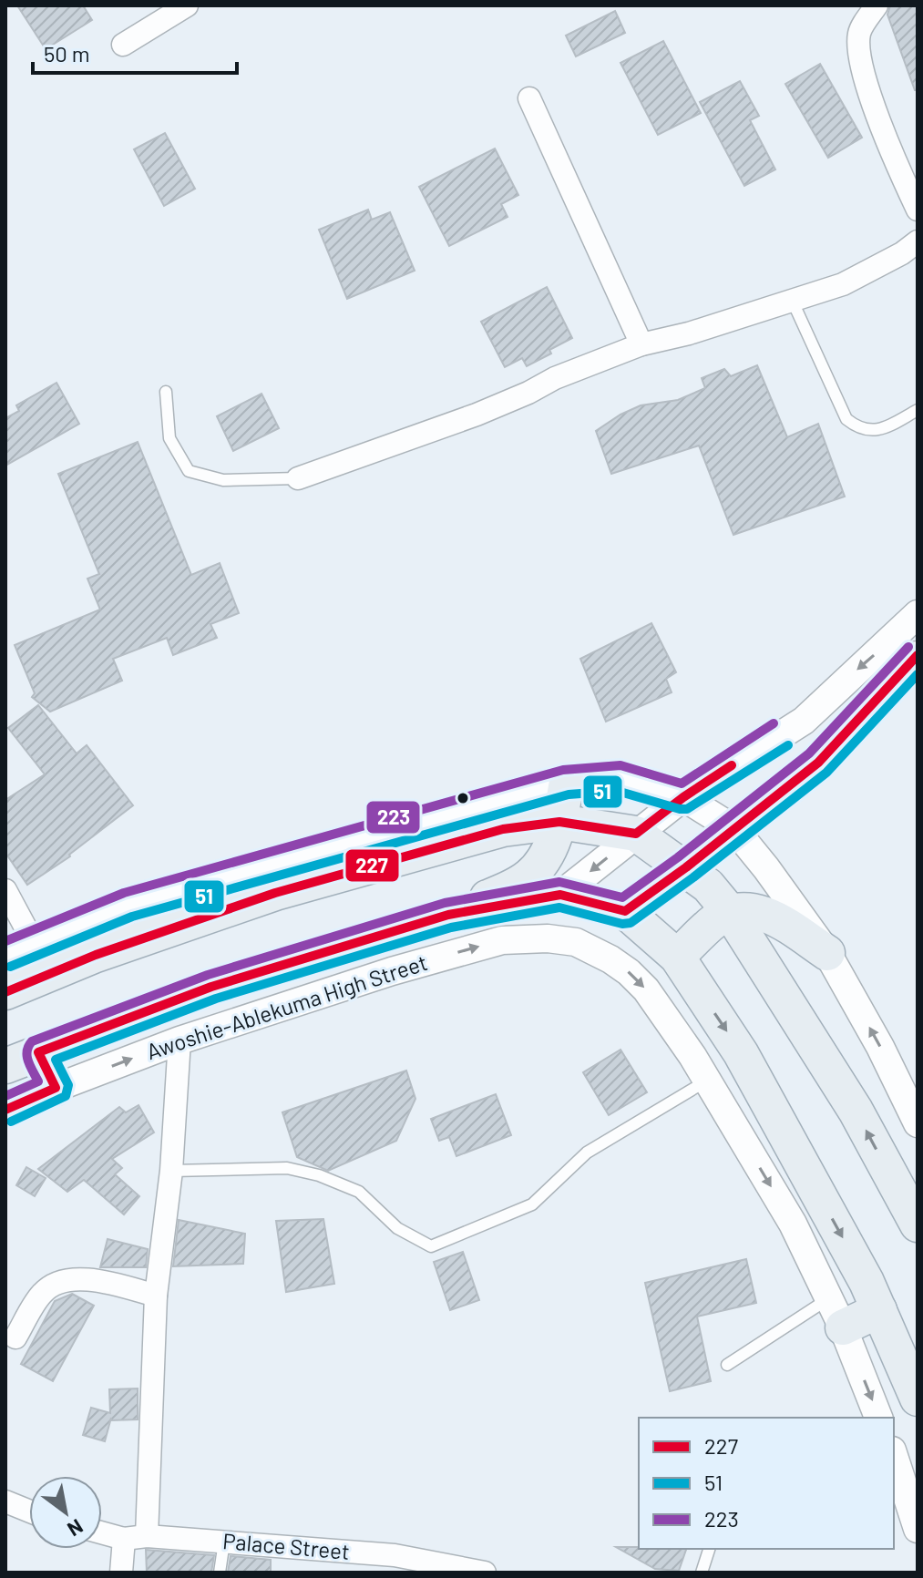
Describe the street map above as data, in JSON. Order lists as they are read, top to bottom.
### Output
{
  "streets": {
    "main road": ["Awoshie-Ablekuma High Street"],
    "street": ["Palace Street"]
  },
  "lines": ["transit line 223", "transit line 227", "transit line 51"],
  "legend": ["227", "51", "223"],
  "scale_bar": "50 m",
  "north": "bottom right"
}
